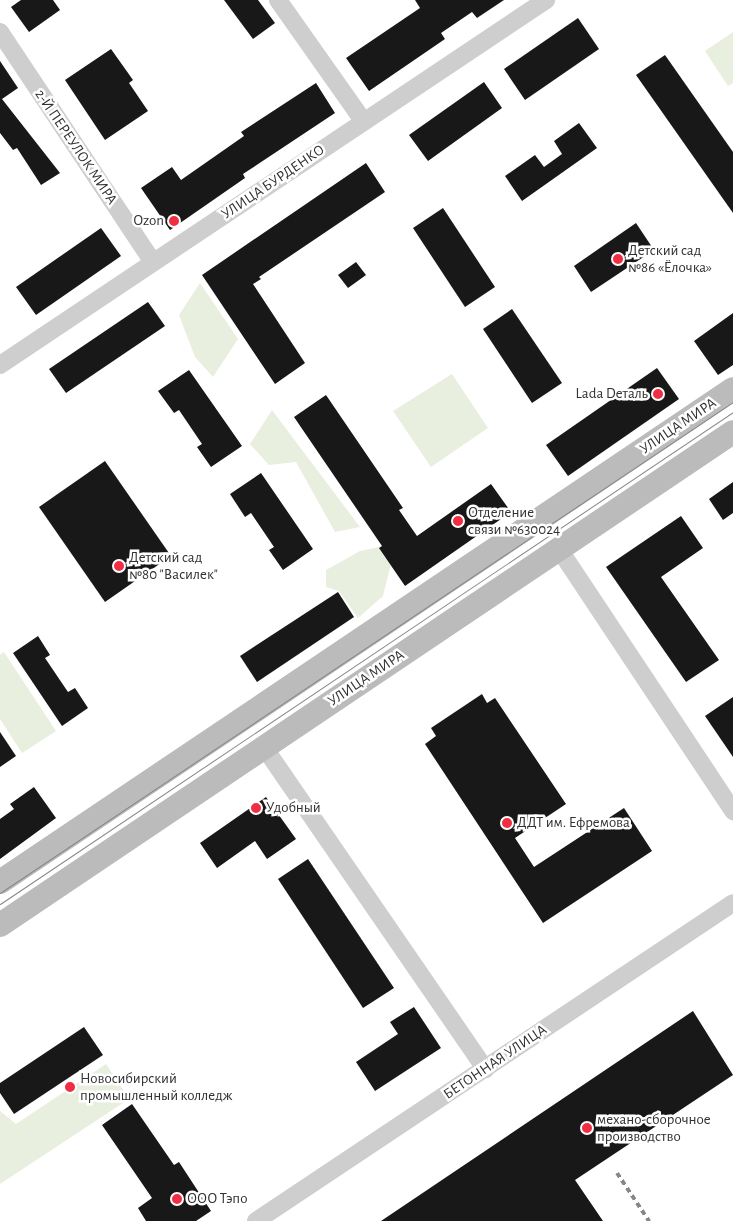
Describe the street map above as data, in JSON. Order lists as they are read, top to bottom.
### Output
{
  "streets": {
    "street": [
      "2-Й ПЕРЕУЛОК МИРА",
      "УЛИЦА БУРДЕНКО",
      "УЛИЦА МИРА",
      "БЕТОННАЯ УЛИЦА"
    ]
  },
  "crossings": [
    ["2-Й ПЕРЕУЛОК МИРА", "УЛИЦА БУРДЕНКО"]
  ],
  "places": [
    "Ozon",
    "Детский сад №86 «Ёлочка»",
    "Lada Dеталь",
    "Отделение связи №630024",
    "Детский сад №80 \"Василек\"",
    "Удобный",
    "ДДТ им. Ефремова",
    "Новосибирский промышленный колледж",
    "механо-сборочное производство",
    "ООО Тэпо"
  ]
}
